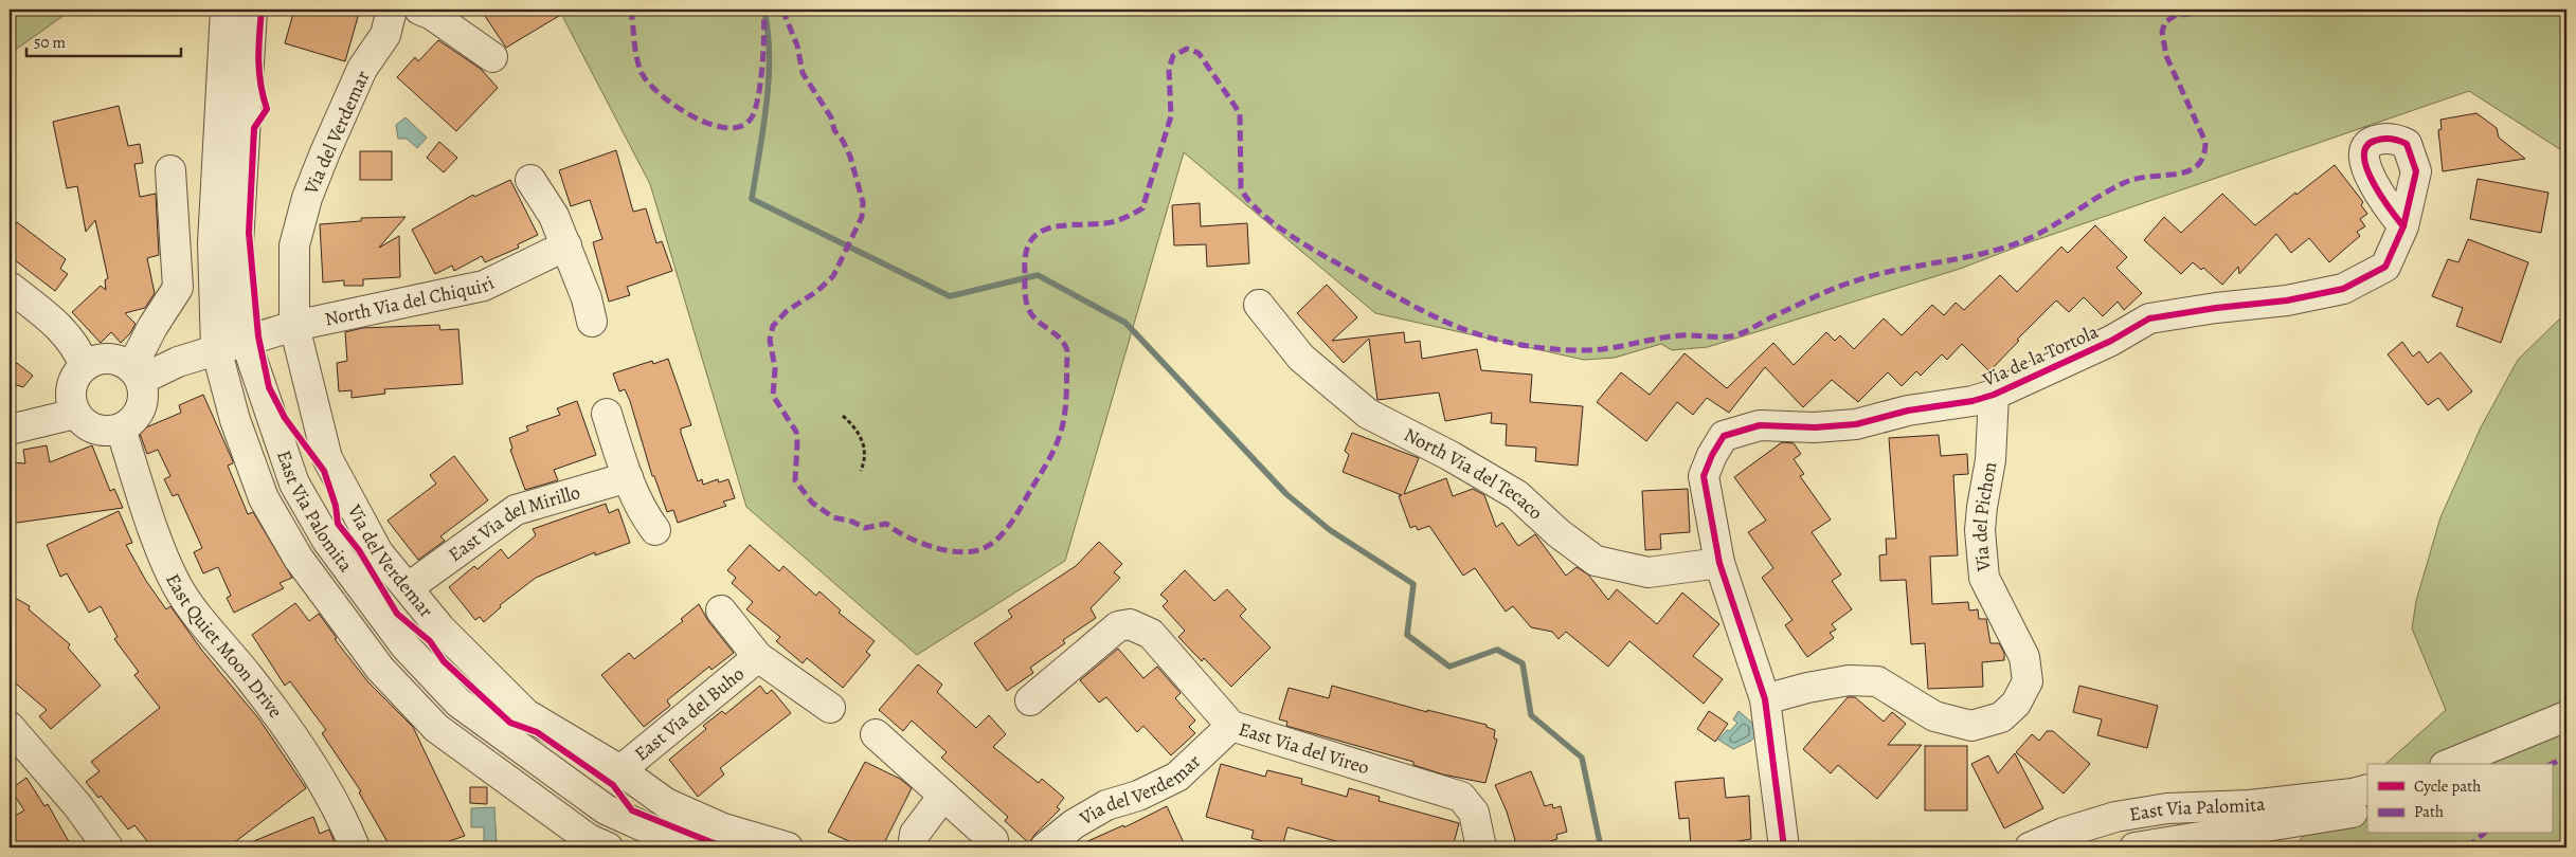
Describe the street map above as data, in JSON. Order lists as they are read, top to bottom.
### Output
{
  "streets": {
    "street": [
      "Via del Verdemar",
      "North Via del Chiquiri",
      "Via de la Tortola",
      "North Via del Tecaco",
      "East Via Palomita",
      "Via del Pichon",
      "East Via del Mirillo",
      "East Quiet Moon Drive",
      "East Via del Buho",
      "East Via del Vireo"
    ]
  },
  "crossings": [
    ["Via del Verdemar", "North Via del Chiquiri"],
    ["Via del Verdemar", "East Via del Mirillo"],
    ["Via del Verdemar", "East Via del Buho"],
    ["Via del Verdemar", "East Via del Vireo"],
    ["North Via del Chiquiri", "East Via Palomita"],
    ["North Via del Chiquiri", "East Quiet Moon Drive"],
    ["Via de la Tortola", "North Via del Tecaco"],
    ["Via de la Tortola", "Via del Pichon"]
  ],
  "legend": ["Cycle path", "Path"],
  "scale_bar": "50 m"
}
